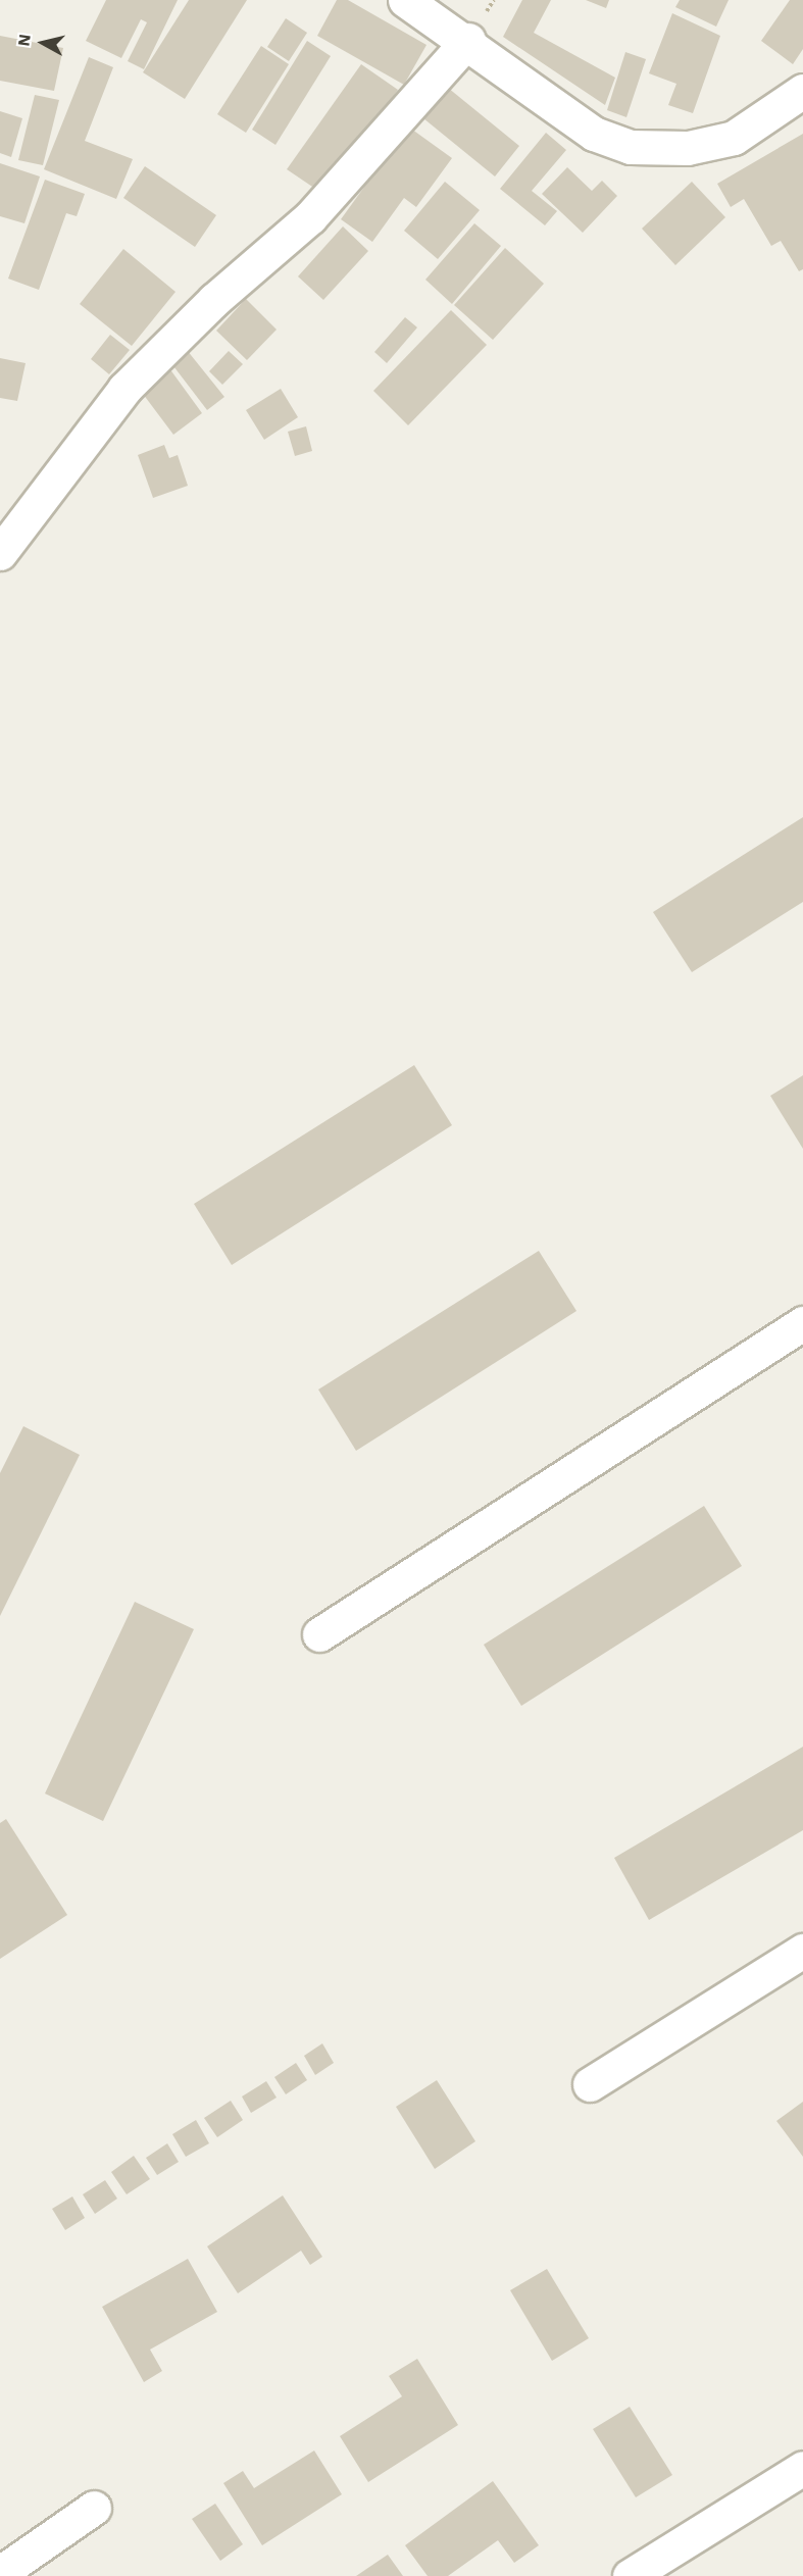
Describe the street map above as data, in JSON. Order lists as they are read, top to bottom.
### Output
{
  "north": "left"
}
